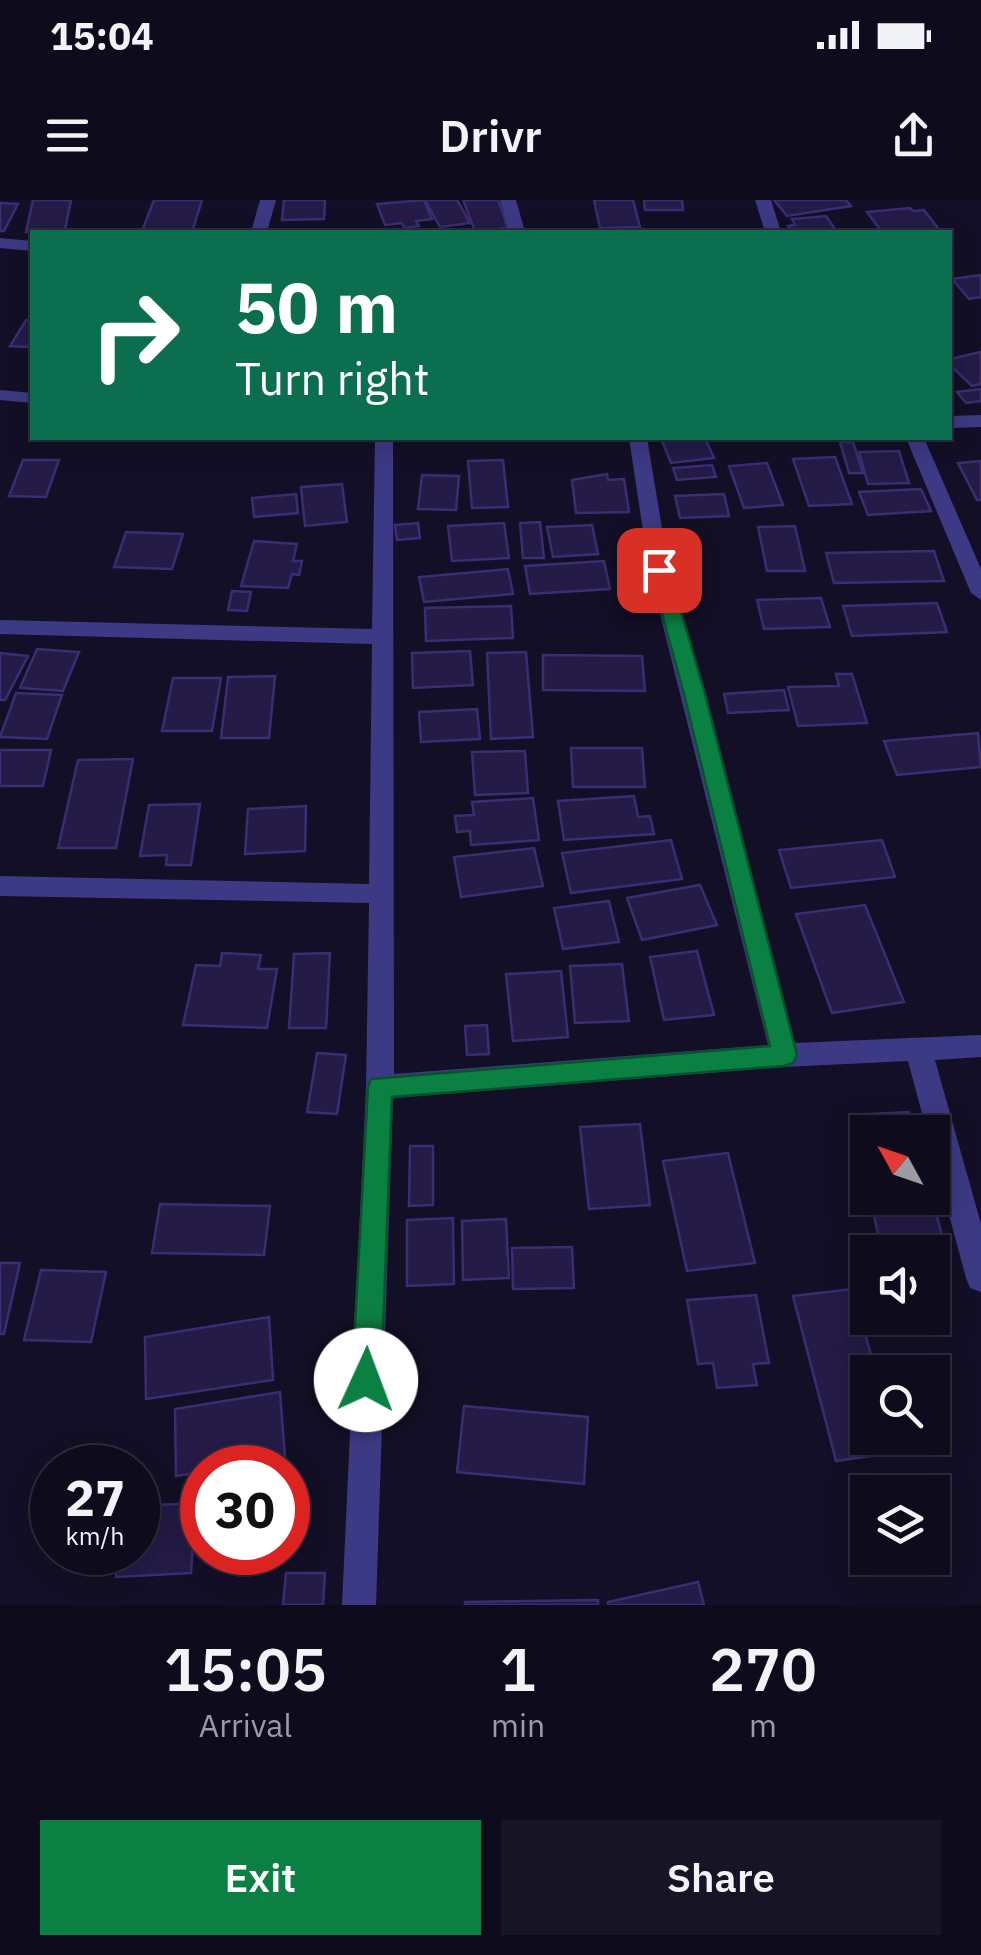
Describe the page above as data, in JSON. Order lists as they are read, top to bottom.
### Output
{
  "north": "top left",
  "page": {
    "status": "15:04",
    "header": "Drivr",
    "turn": ["50 m", "Turn right"],
    "speed": "27 km/h",
    "limit": "30",
    "eta": [
      "15:05",
      "Arrival",
      "1",
      "min",
      "270",
      "m"
    ],
    "buttons": ["Exit", "Share"]
  }
}
